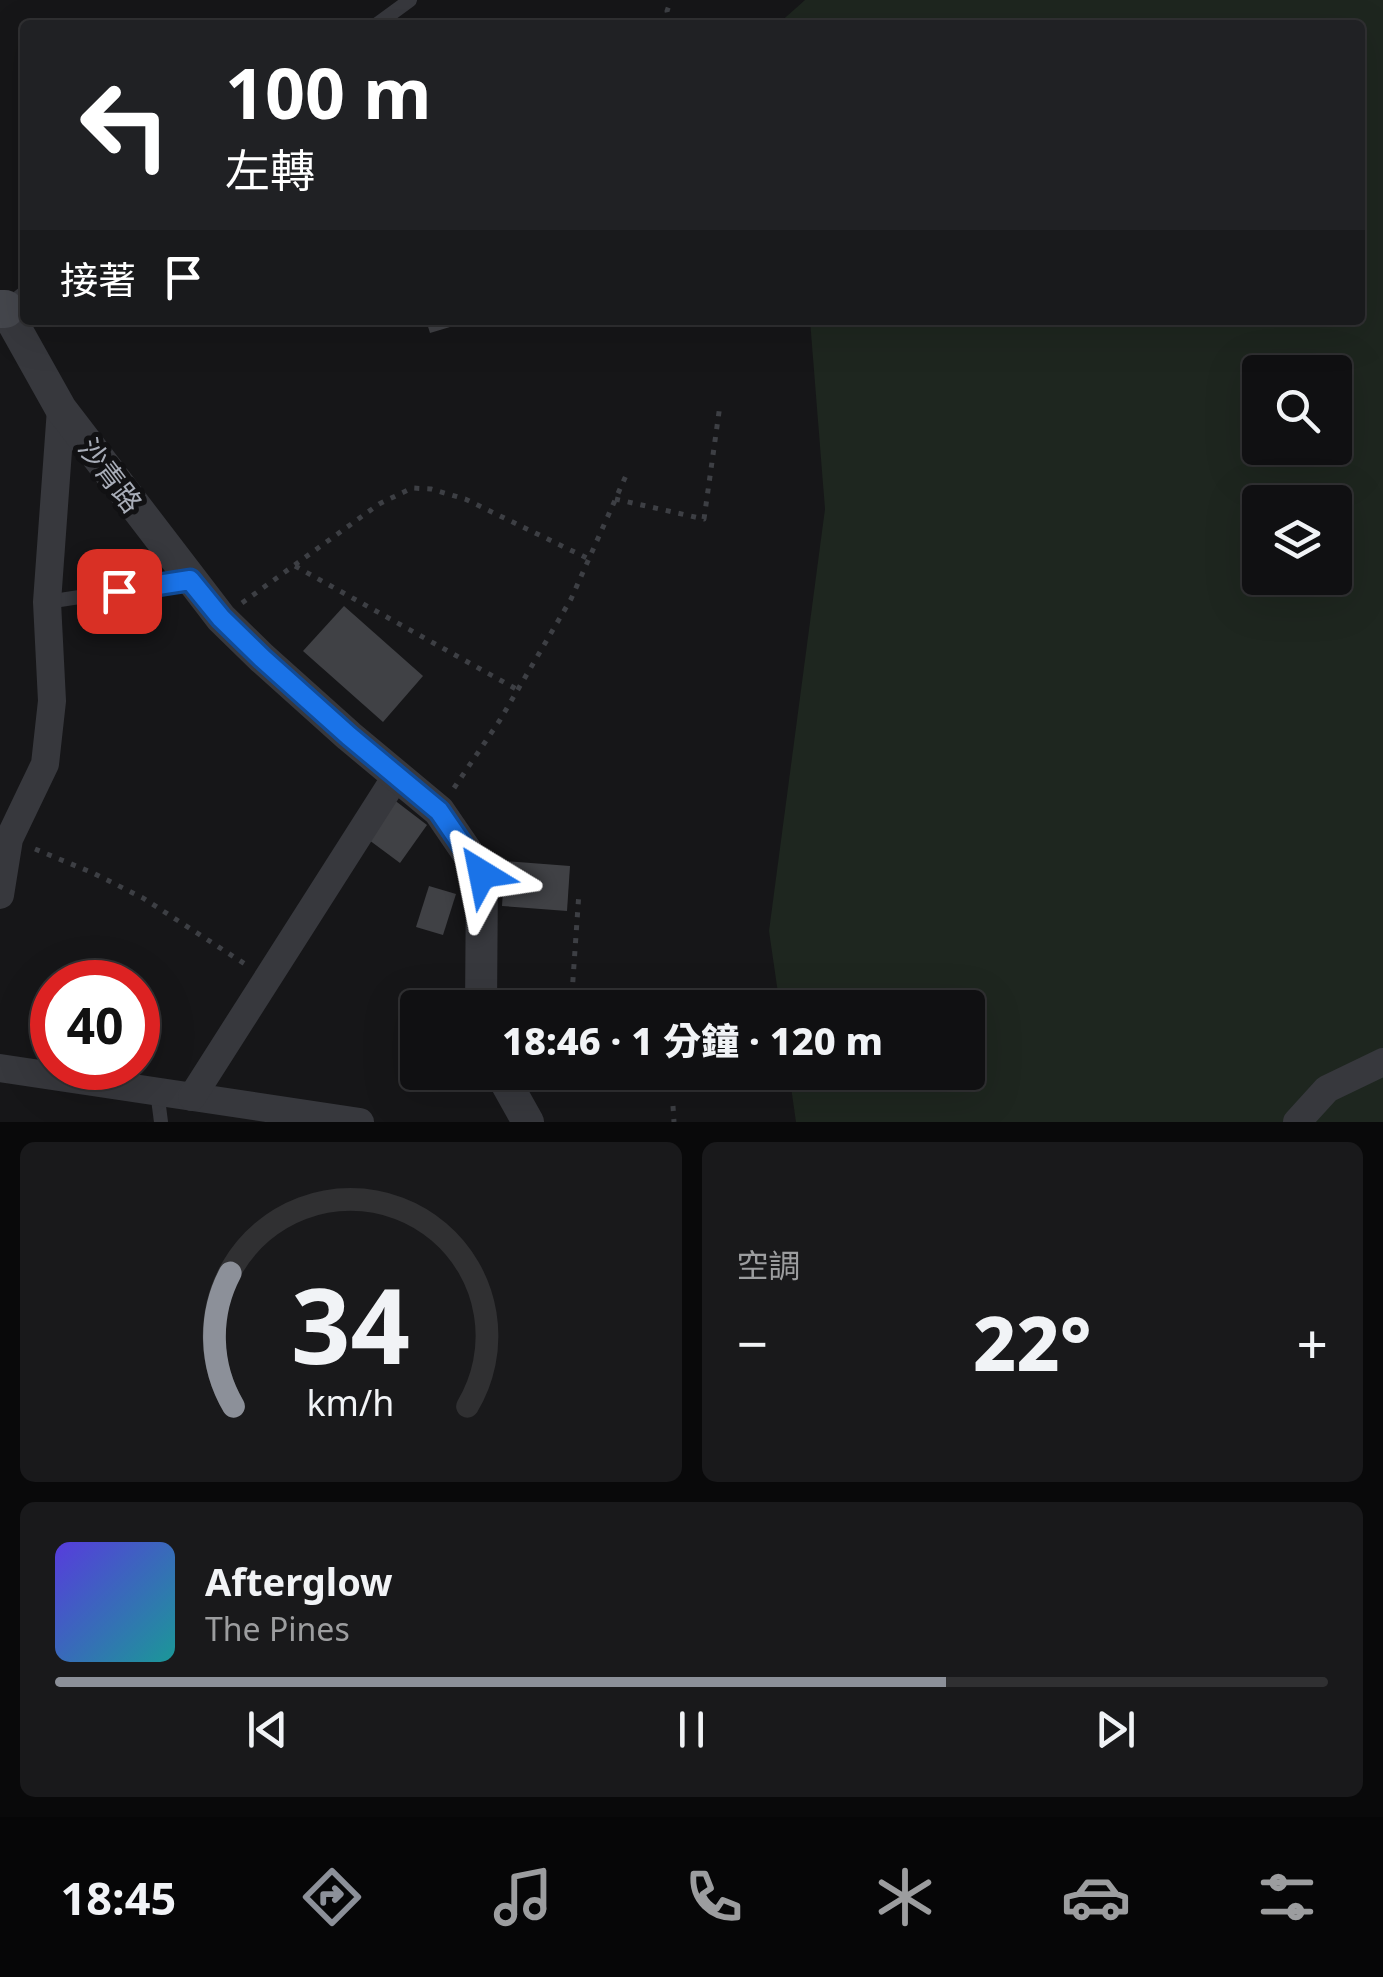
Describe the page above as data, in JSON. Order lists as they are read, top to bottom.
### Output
{
  "streets": {
    "street": ["沙青路"]
  },
  "page": {
    "turn": ["100 m", "左轉"],
    "then": "接著",
    "limit": "40",
    "trip": "18:46 · 1 分鐘 · 120 m",
    "tile": "空調",
    "heat": ["−", "22°", "+"],
    "song": ["Afterglow", "The Pines"],
    "tabs": "18:45",
    "gauge": ["34", "km/h"]
  }
}
